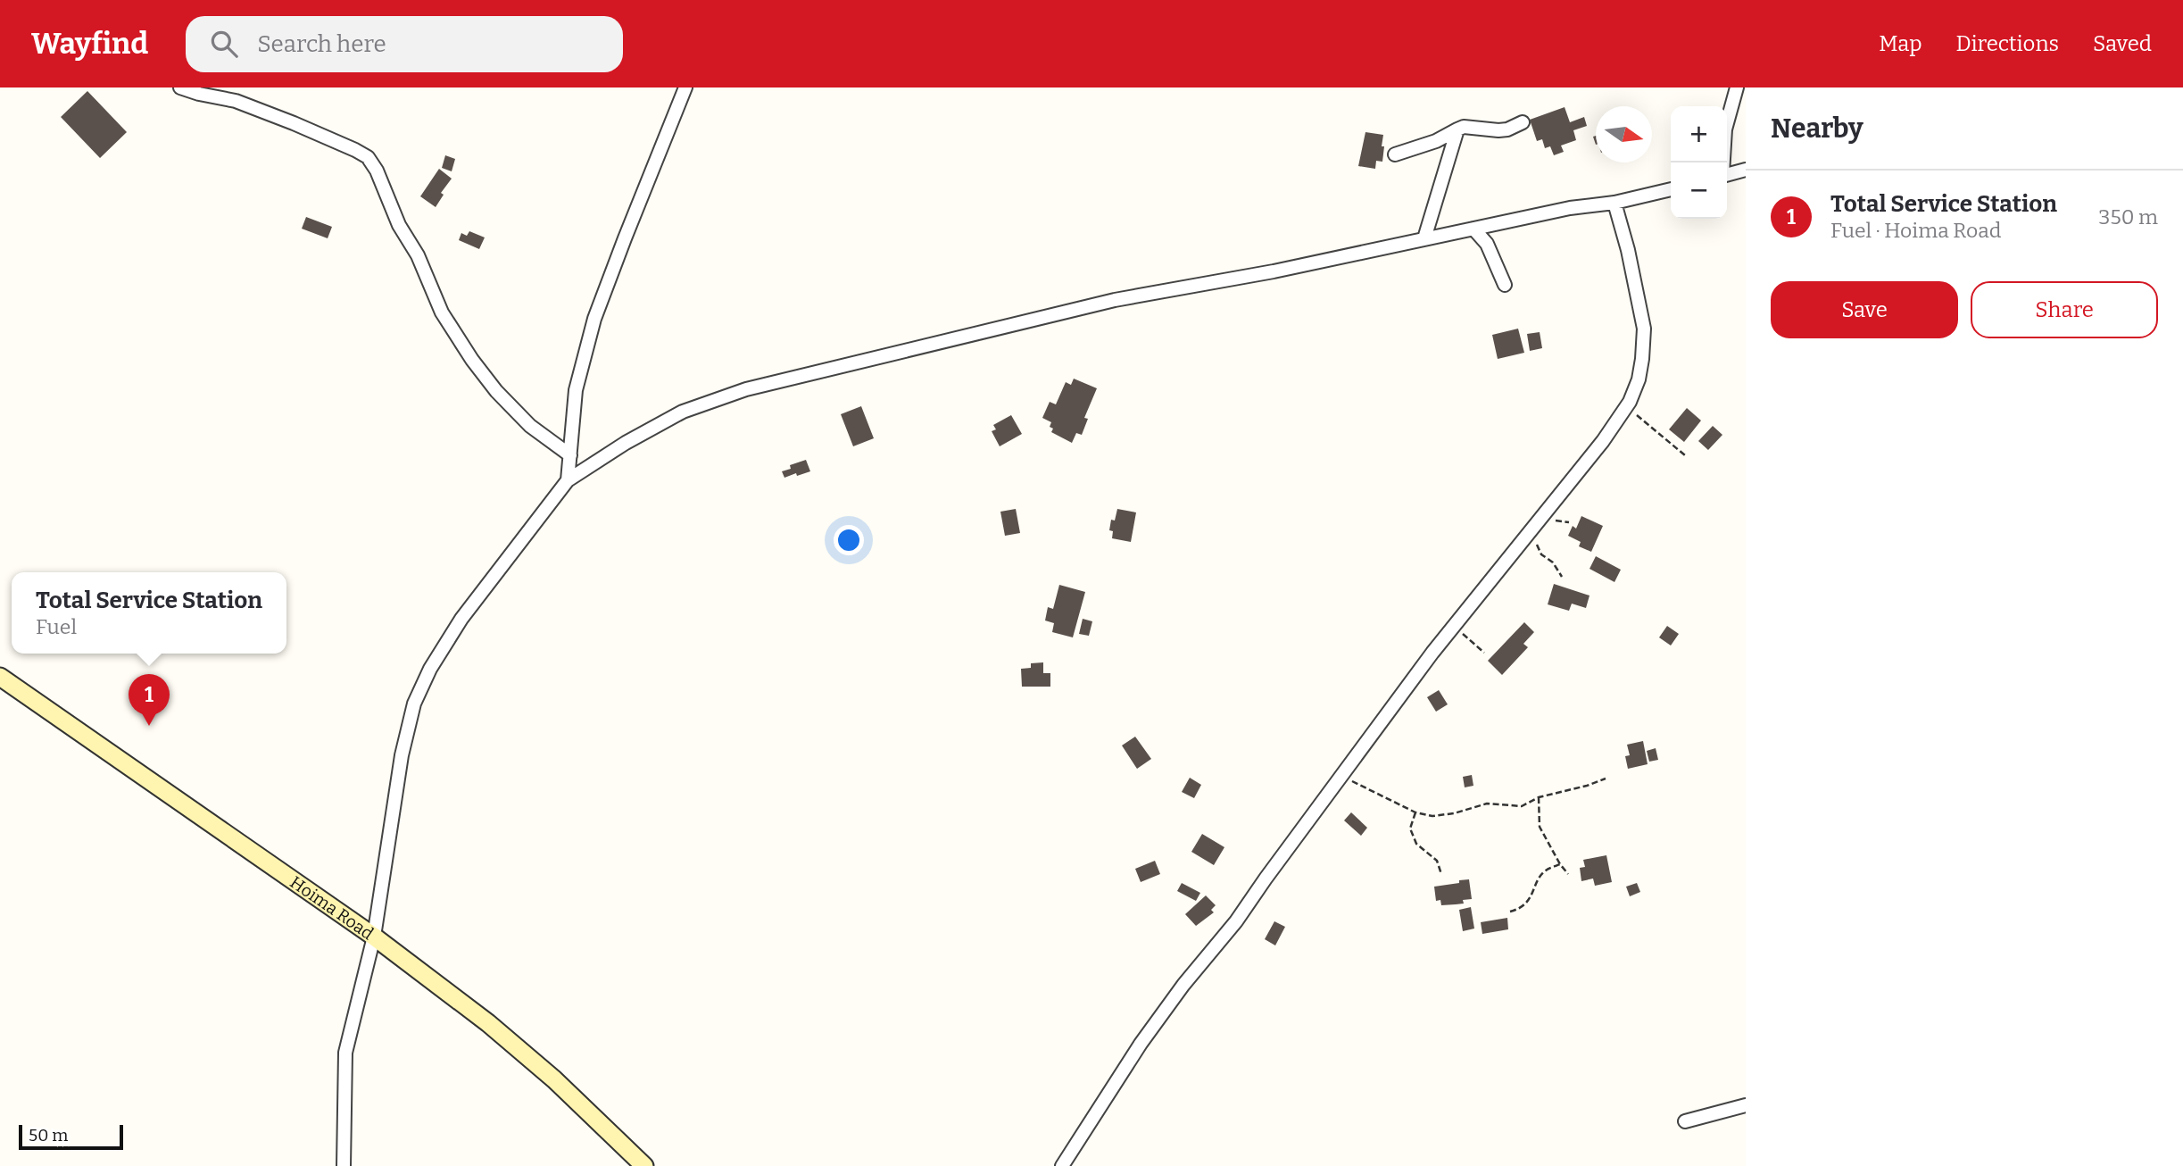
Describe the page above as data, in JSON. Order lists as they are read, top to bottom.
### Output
{
  "streets": {
    "main road": ["Hoima Road"]
  },
  "scale_bar": "50 m",
  "north": "right",
  "page": {
    "header": "Wayfind",
    "search": "Search here",
    "nav": ["Map", "Directions", "Saved"],
    "heading": "Nearby",
    "map_buttons": ["+", "−"],
    "list": [
      {
        "mark": "1",
        "name": "Total Service Station",
        "note": "Fuel · Hoima Road",
        "value": "350 m"
      }
    ],
    "buttons": ["Save", "Share"],
    "popup": ["Total Service Station", "Fuel"],
    "pins": "1",
    "scale": "50 m"
  }
}
